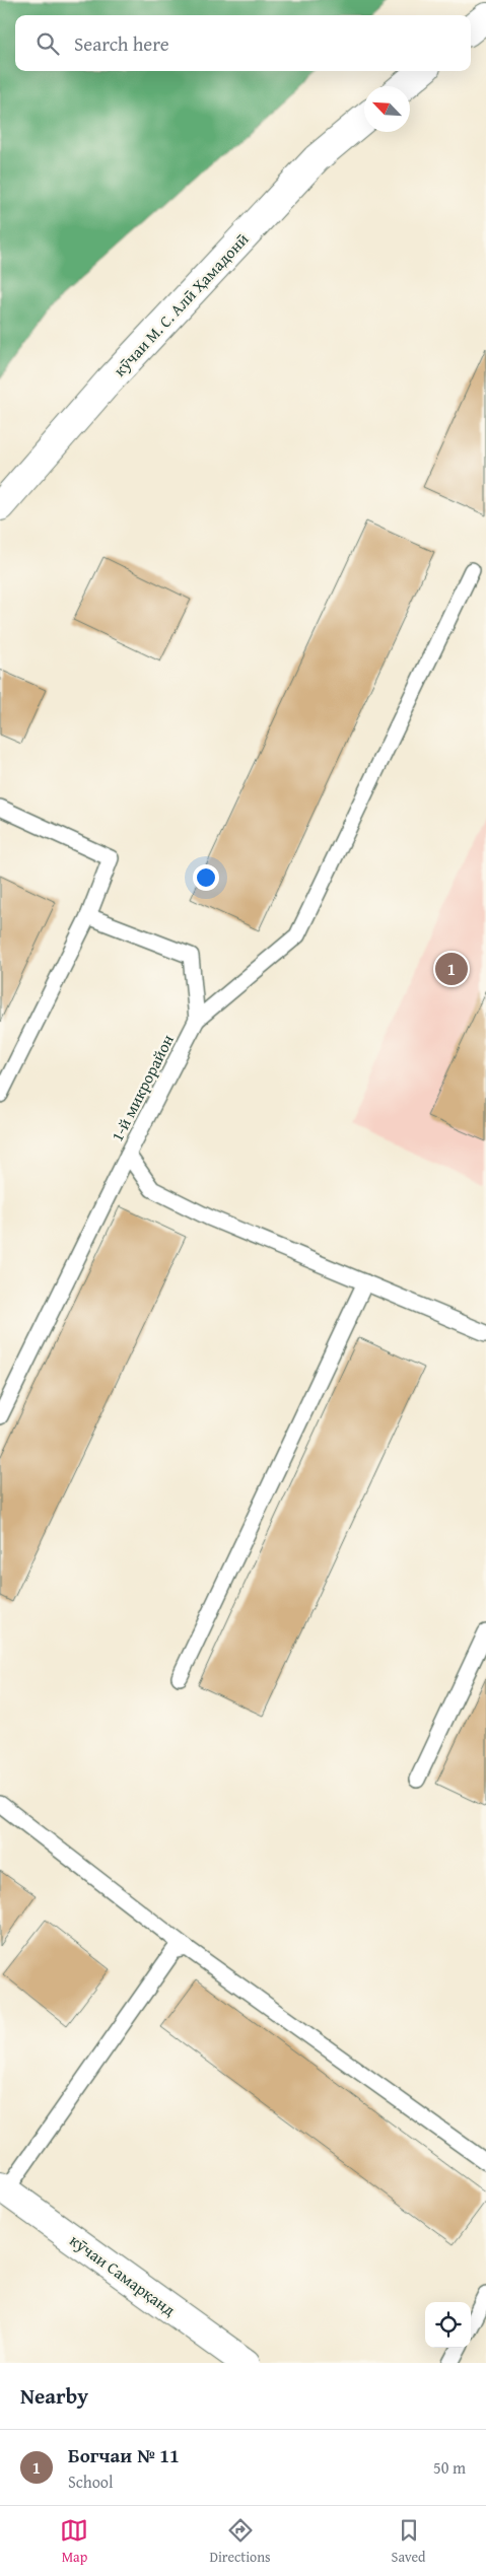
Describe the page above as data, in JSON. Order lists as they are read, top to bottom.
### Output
{
  "streets": {
    "street": ["кӯчаи М. С. Алӣ Ҳамадонӣ", "кӯчаи Самарқанд"],
    "lane": ["1-й микрорайон"]
  },
  "north": "top left",
  "page": {
    "search": "Search here",
    "pins": "1",
    "heading": "Nearby",
    "list": [
      {
        "mark": "1",
        "name": "Богчаи № 11",
        "note": "School",
        "value": "50 m"
      }
    ],
    "nav": ["Map", "Directions", "Saved"]
  }
}
